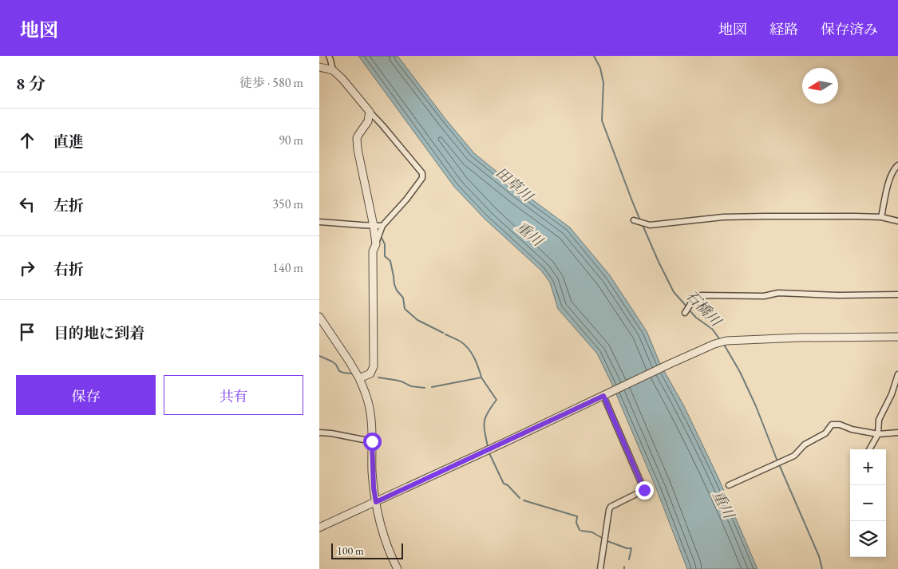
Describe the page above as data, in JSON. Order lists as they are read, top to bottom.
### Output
{
  "water": ["田草川", "重川", "石橋川"],
  "scale_bar": "100 m",
  "north": "left",
  "page": {
    "header": "地図",
    "nav": ["地図", "経路", "保存済み"],
    "heading": ["8 分", "徒歩 · 580 m"],
    "list": [
      ["直進", "90 m"],
      ["左折", "350 m"],
      ["右折", "140 m"],
      "目的地に到着"
    ],
    "buttons": ["保存", "共有"],
    "map_buttons": ["+", "−"],
    "scale": "100 m"
  }
}
